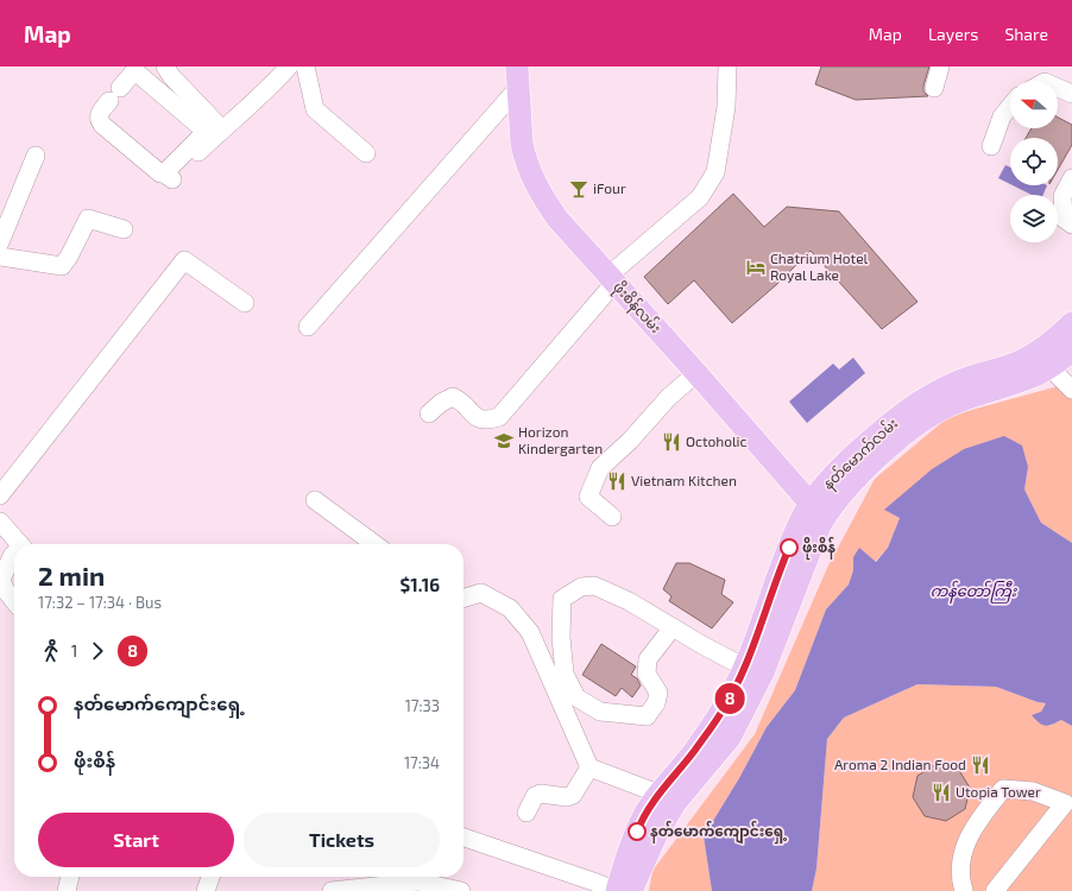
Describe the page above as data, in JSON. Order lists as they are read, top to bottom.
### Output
{
  "streets": {
    "main road": ["ဖိုးစိန်လမ်း", "နတ်မောက်လမ်း"]
  },
  "crossings": [
    ["ဖိုးစိန်လမ်း", "နတ်မောက်လမ်း"]
  ],
  "water": ["ကန်တော်ကြီး"],
  "places": {
    "bar": ["iFour"],
    "hotel": ["Chatrium Hotel Royal Lake"],
    "school or university": ["Horizon Kindergarten"],
    "restaurant": [
      "Octoholic",
      "Vietnam Kitchen",
      "Aroma 2 Indian Food",
      "Utopia Tower"
    ],
    "other": ["ဖိုးစိန်", "နတ်မောက်ကျောင်းရှေ့"]
  },
  "lines": ["bus line 8"],
  "north": "left",
  "page": {
    "header": "Map",
    "nav": ["Map", "Layers", "Share"],
    "on_map": "8",
    "heading": ["2 min", "17:32 – 17:34 · Bus", "$1.16"],
    "legs": ["1", "8"],
    "list": [
      {
        "name": "နတ်မောက်ကျောင်းရှေ့",
        "value": "17:33"
      },
      {
        "name": "ဖိုးစိန်",
        "value": "17:34"
      }
    ],
    "buttons": ["Start", "Tickets"]
  }
}
